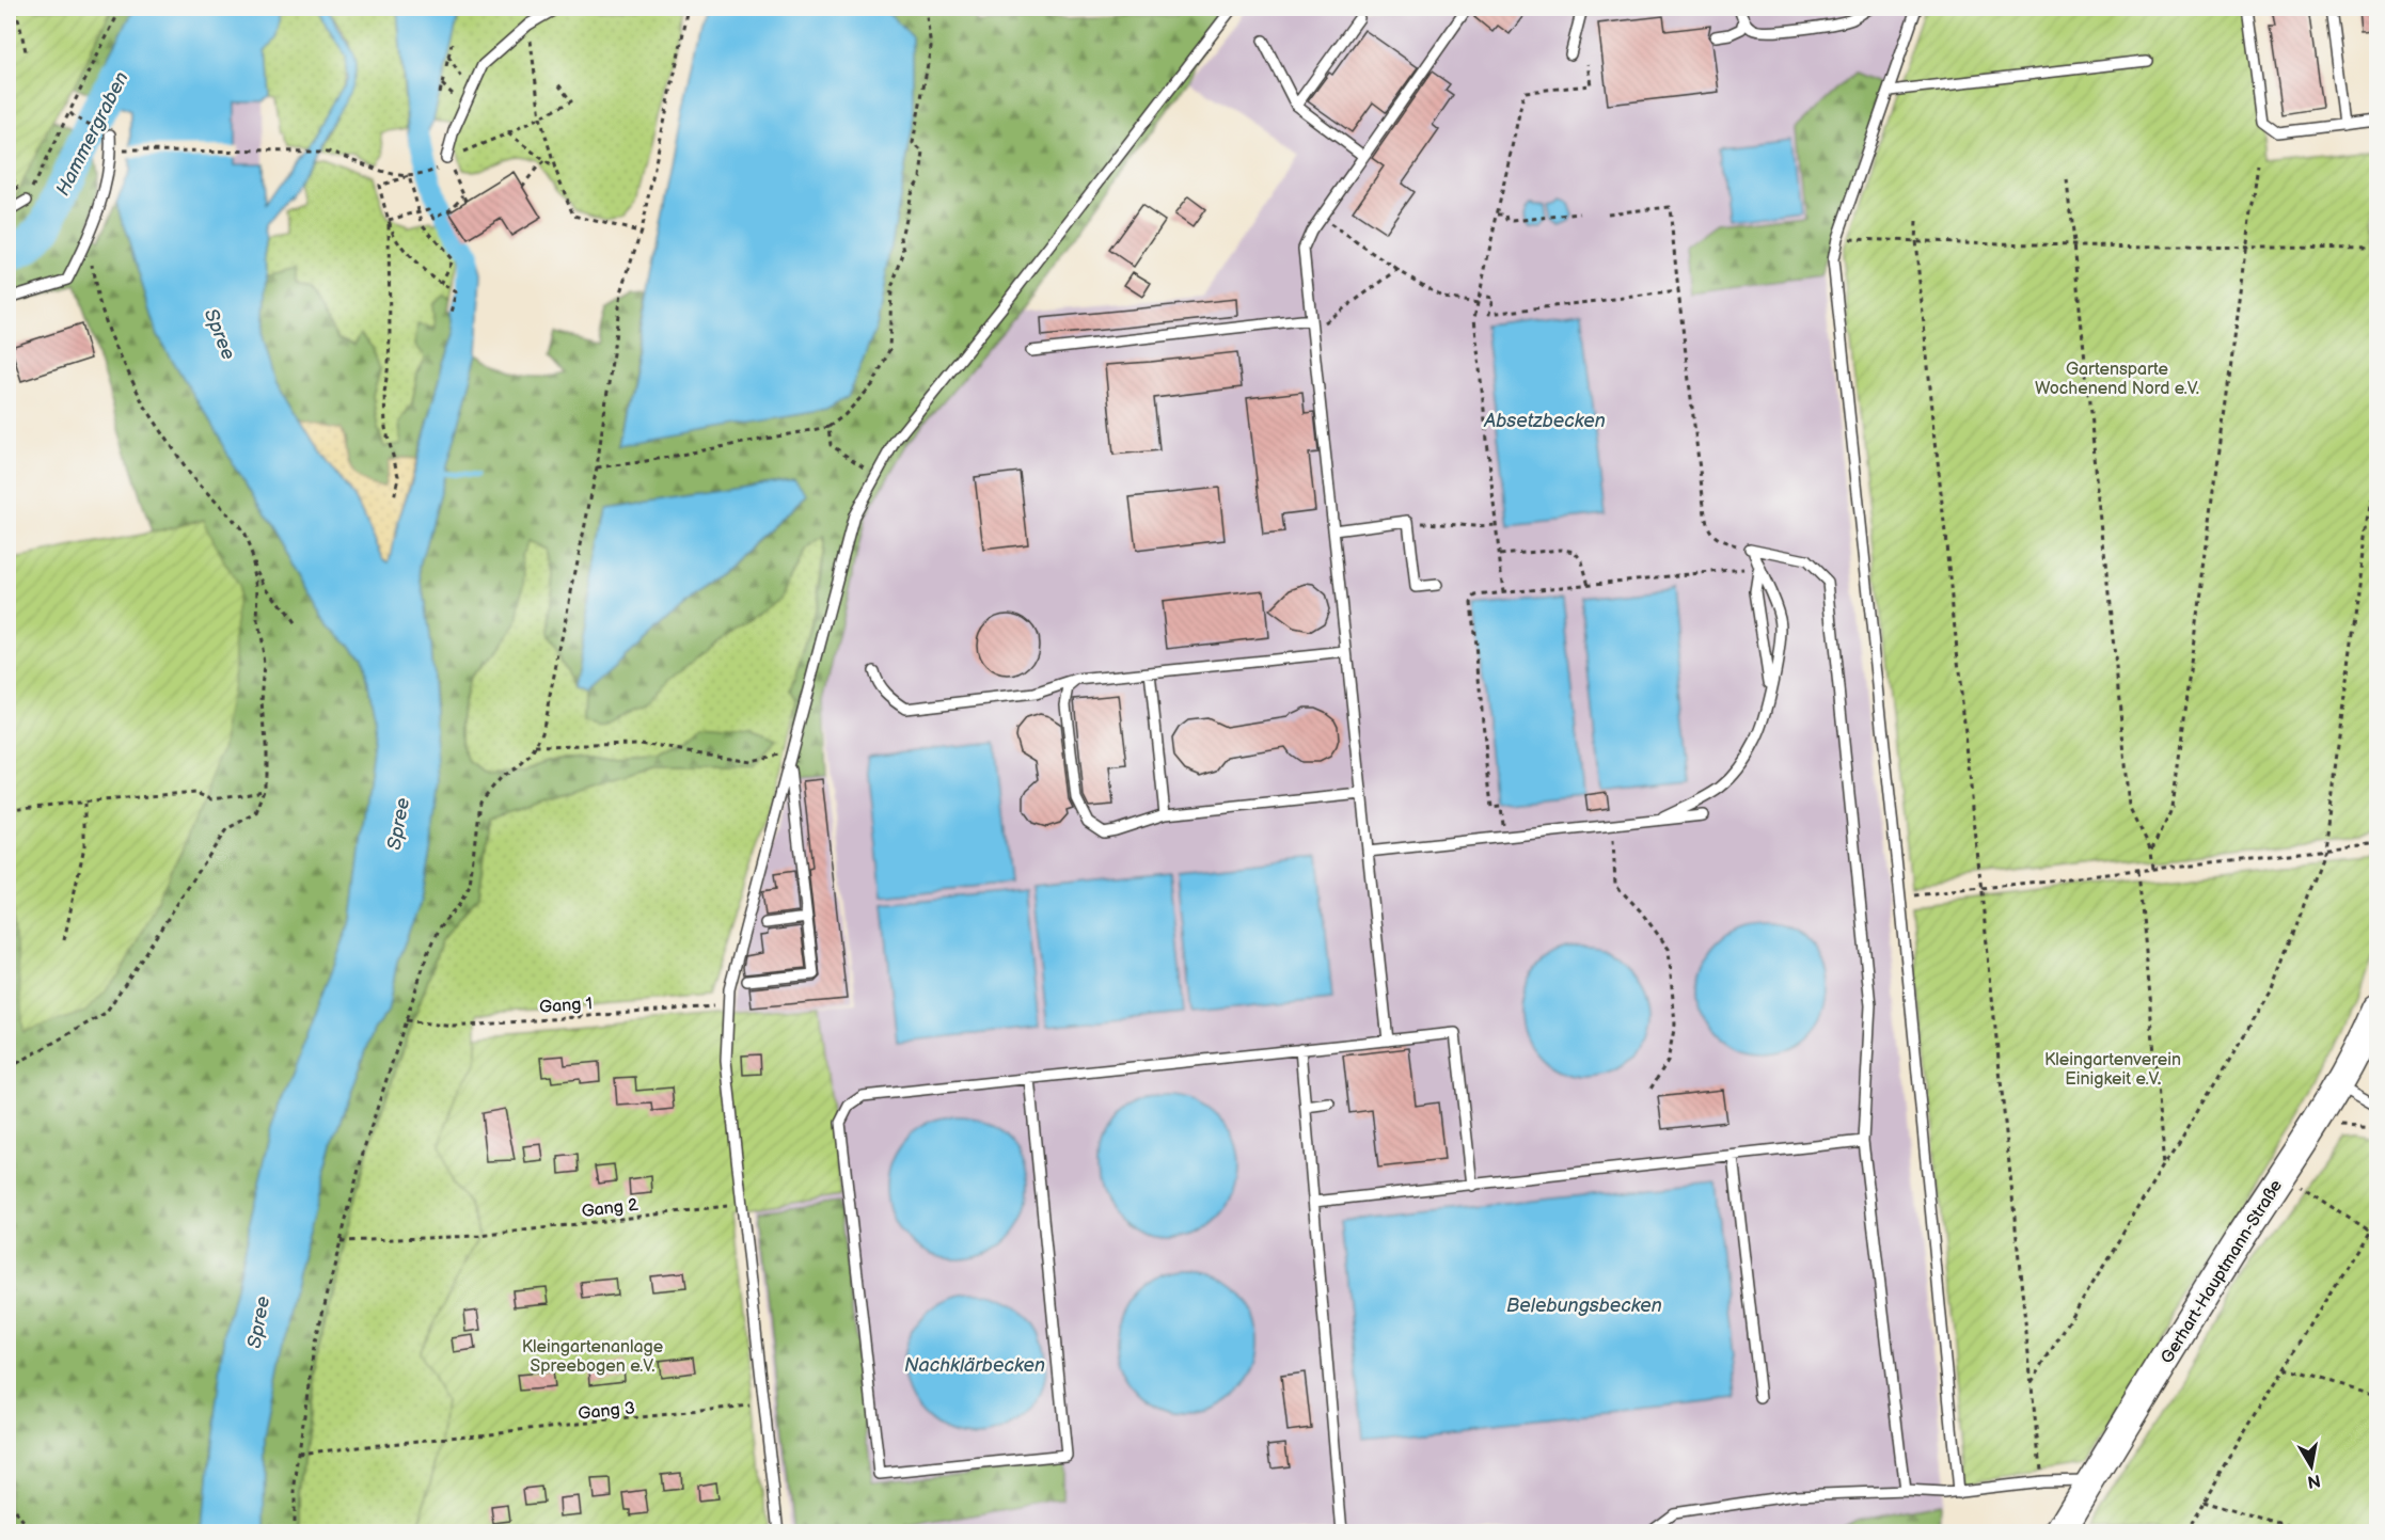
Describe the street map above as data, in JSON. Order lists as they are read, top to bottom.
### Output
{
  "streets": {
    "street": ["Gerhart-Hauptmann-Straße"],
    "path": ["Gang 1", "Gang 2", "Gang 3"]
  },
  "water": [
    "Hammergraben",
    "Spree",
    "Absetzbecken",
    "Belebungsbecken",
    "Nachklärbecken"
  ],
  "parks": ["Gartensparte Wochenend Nord e.V.", "Kleingartenverein Einigkeit e.V.", "Kleingartenanlage Spreebogen e.V."],
  "north": "bottom"
}
